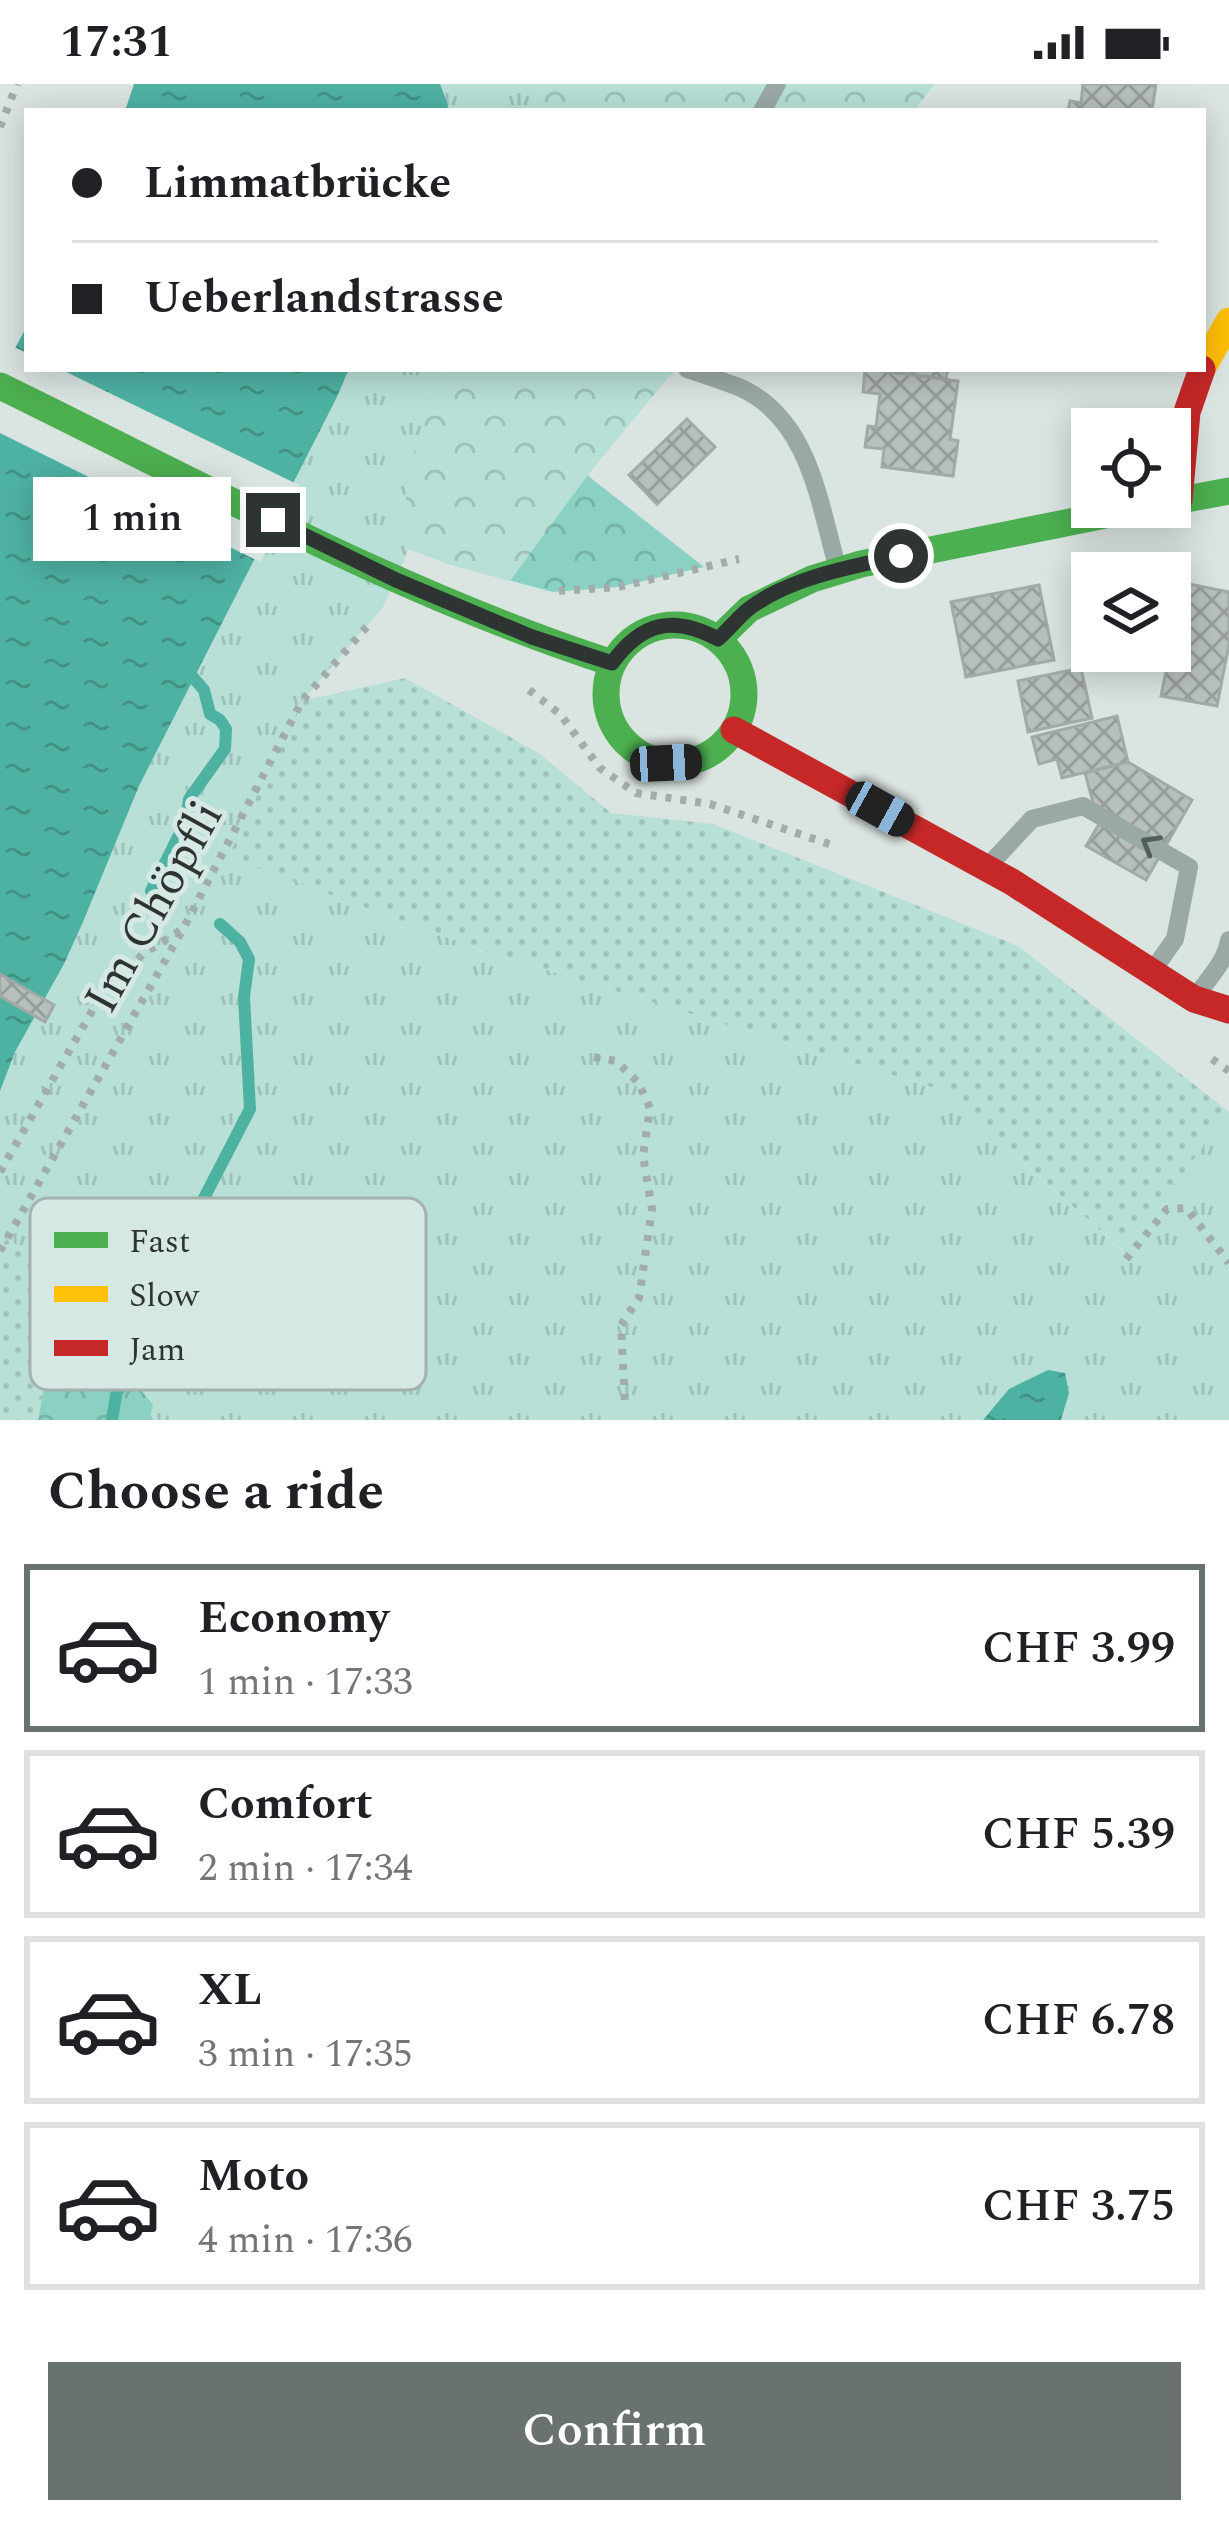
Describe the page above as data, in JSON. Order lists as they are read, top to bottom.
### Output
{
  "streets": {
    "path": ["Im Chöpfli"]
  },
  "legend": ["Fast", "Slow", "Jam"],
  "page": {
    "status": "17:31",
    "banner": ["Limmatbrücke", "Ueberlandstrasse"],
    "bubble": "1 min",
    "heading": "Choose a ride",
    "list": [
      {
        "name": "Economy",
        "note": "1 min · 17:33",
        "value": "CHF 3.99"
      },
      {
        "name": "Comfort",
        "note": "2 min · 17:34",
        "value": "CHF 5.39"
      },
      {
        "name": "XL",
        "note": "3 min · 17:35",
        "value": "CHF 6.78"
      },
      {
        "name": "Moto",
        "note": "4 min · 17:36",
        "value": "CHF 3.75"
      }
    ],
    "buttons": "Confirm"
  }
}
